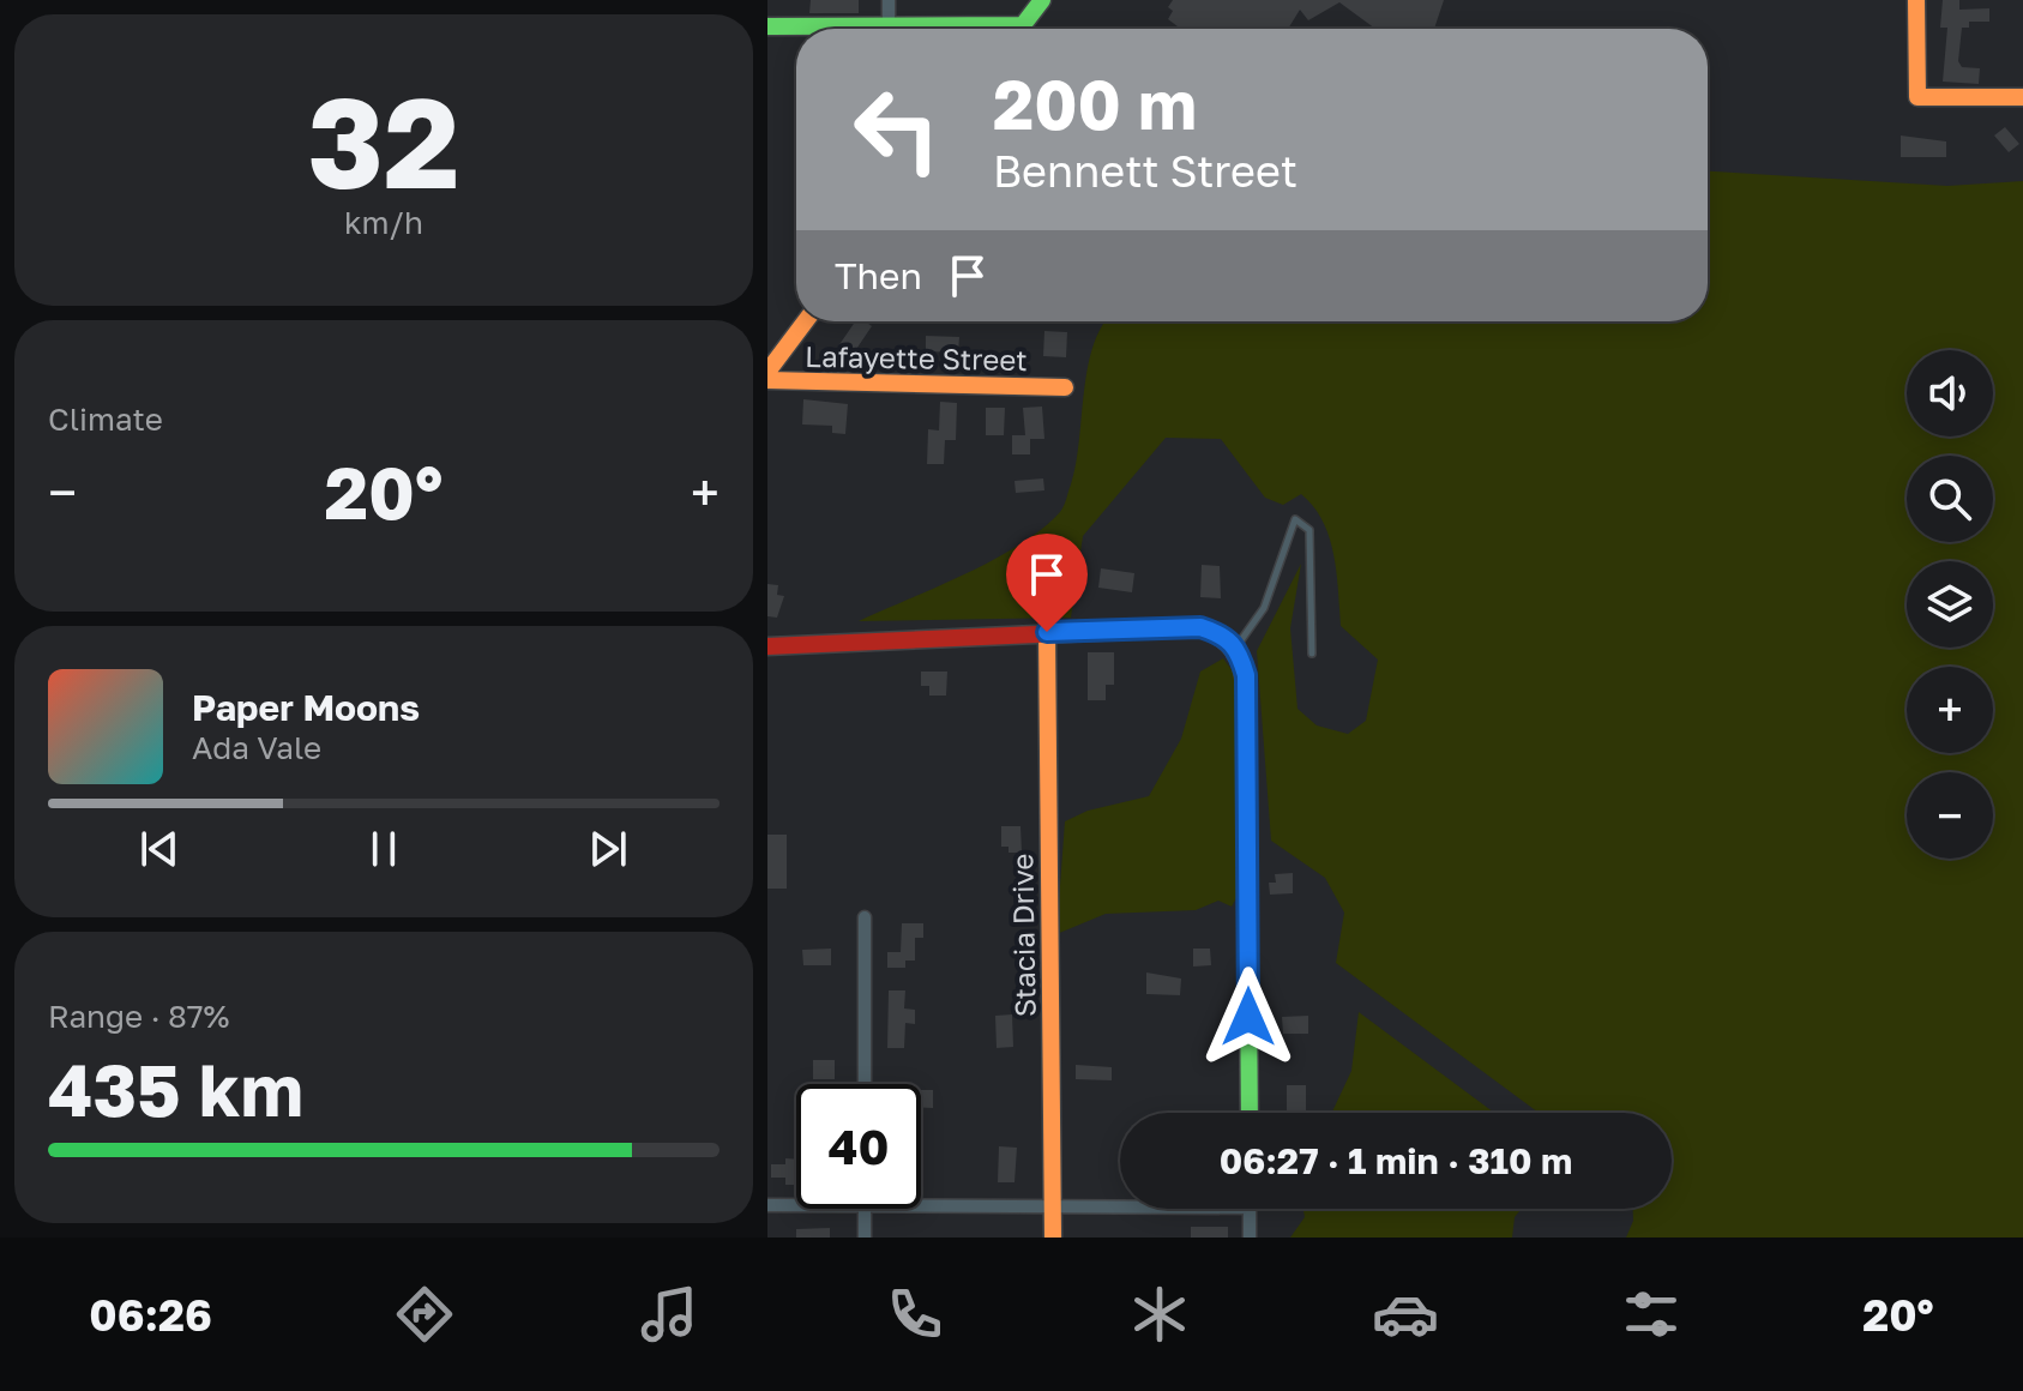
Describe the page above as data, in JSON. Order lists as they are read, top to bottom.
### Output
{
  "streets": {
    "street": ["Lafayette Street", "Stacia Drive"]
  },
  "page": {
    "tile": [
      ["32", "km/h"],
      "Climate",
      ["Range · 87%", "435 km"]
    ],
    "turn": ["200 m", "Bennett Street"],
    "then": "Then",
    "map_buttons": ["+", "−"],
    "heat": ["−", "20°", "+"],
    "song": ["Paper Moons", "Ada Vale"],
    "limit": "40",
    "trip": "06:27 · 1 min · 310 m",
    "tabs": ["06:26", "20°"]
  }
}
